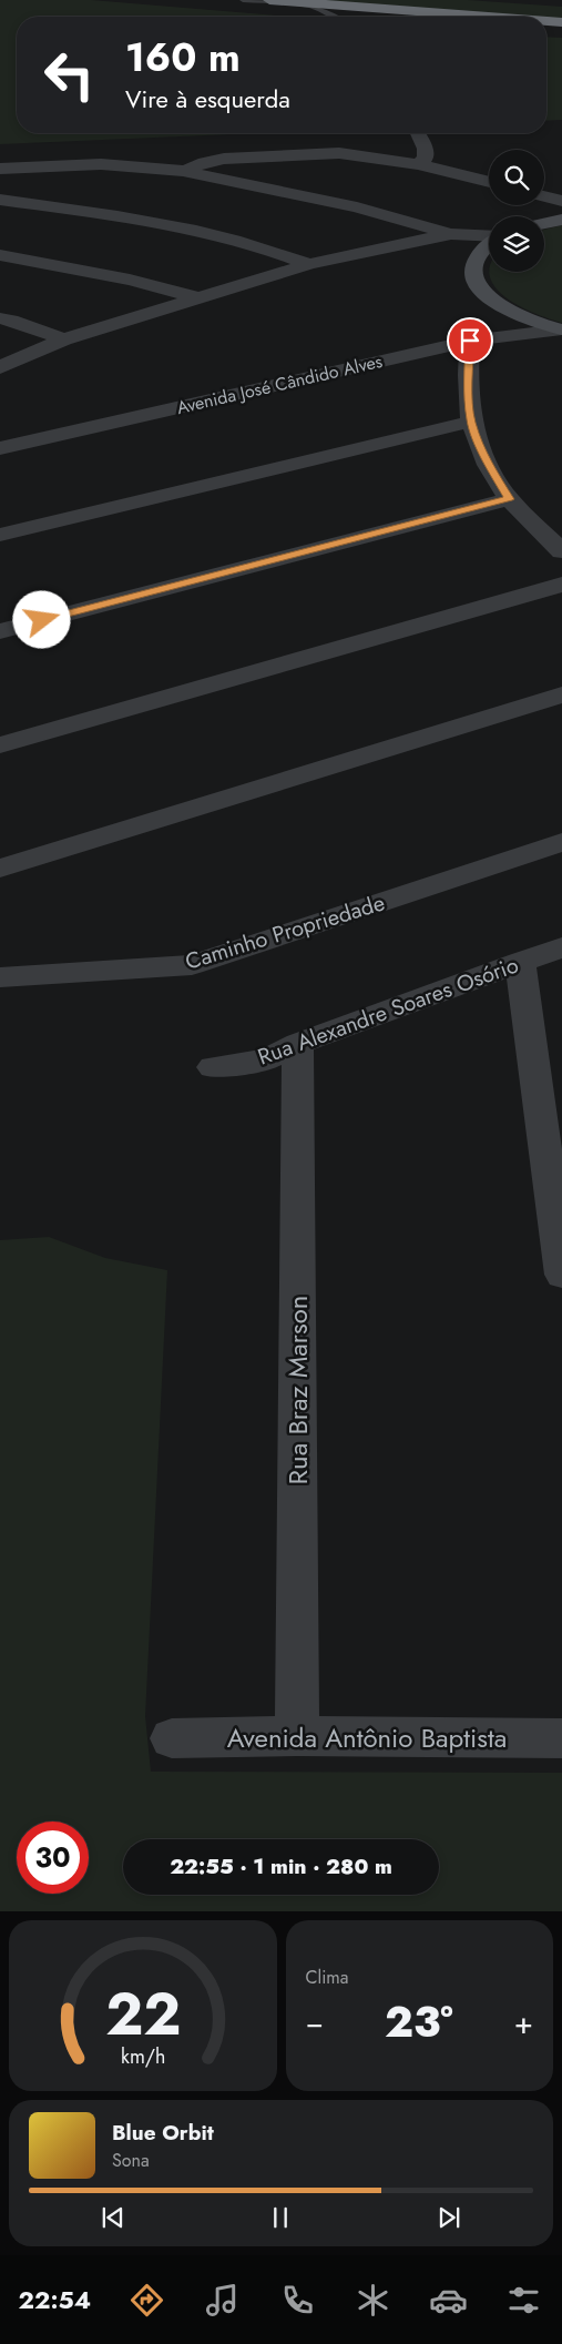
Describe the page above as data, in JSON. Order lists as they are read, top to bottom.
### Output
{
  "streets": {
    "street": [
      "Avenida José Cândido Alves",
      "Caminho Propriedade",
      "Rua Alexandre Soares Osório",
      "Rua Braz Marson",
      "Avenida Antônio Baptista"
    ]
  },
  "crossings": [
    ["Rua Alexandre Soares Osório", "Rua Braz Marson"],
    ["Rua Braz Marson", "Avenida Antônio Baptista"]
  ],
  "page": {
    "turn": ["160 m", "Vire à esquerda"],
    "limit": "30",
    "trip": "22:55 · 1 min · 280 m",
    "tile": "Clima",
    "heat": ["−", "23°", "+"],
    "song": ["Blue Orbit", "Sona"],
    "tabs": "22:54",
    "gauge": ["22", "km/h"]
  }
}
